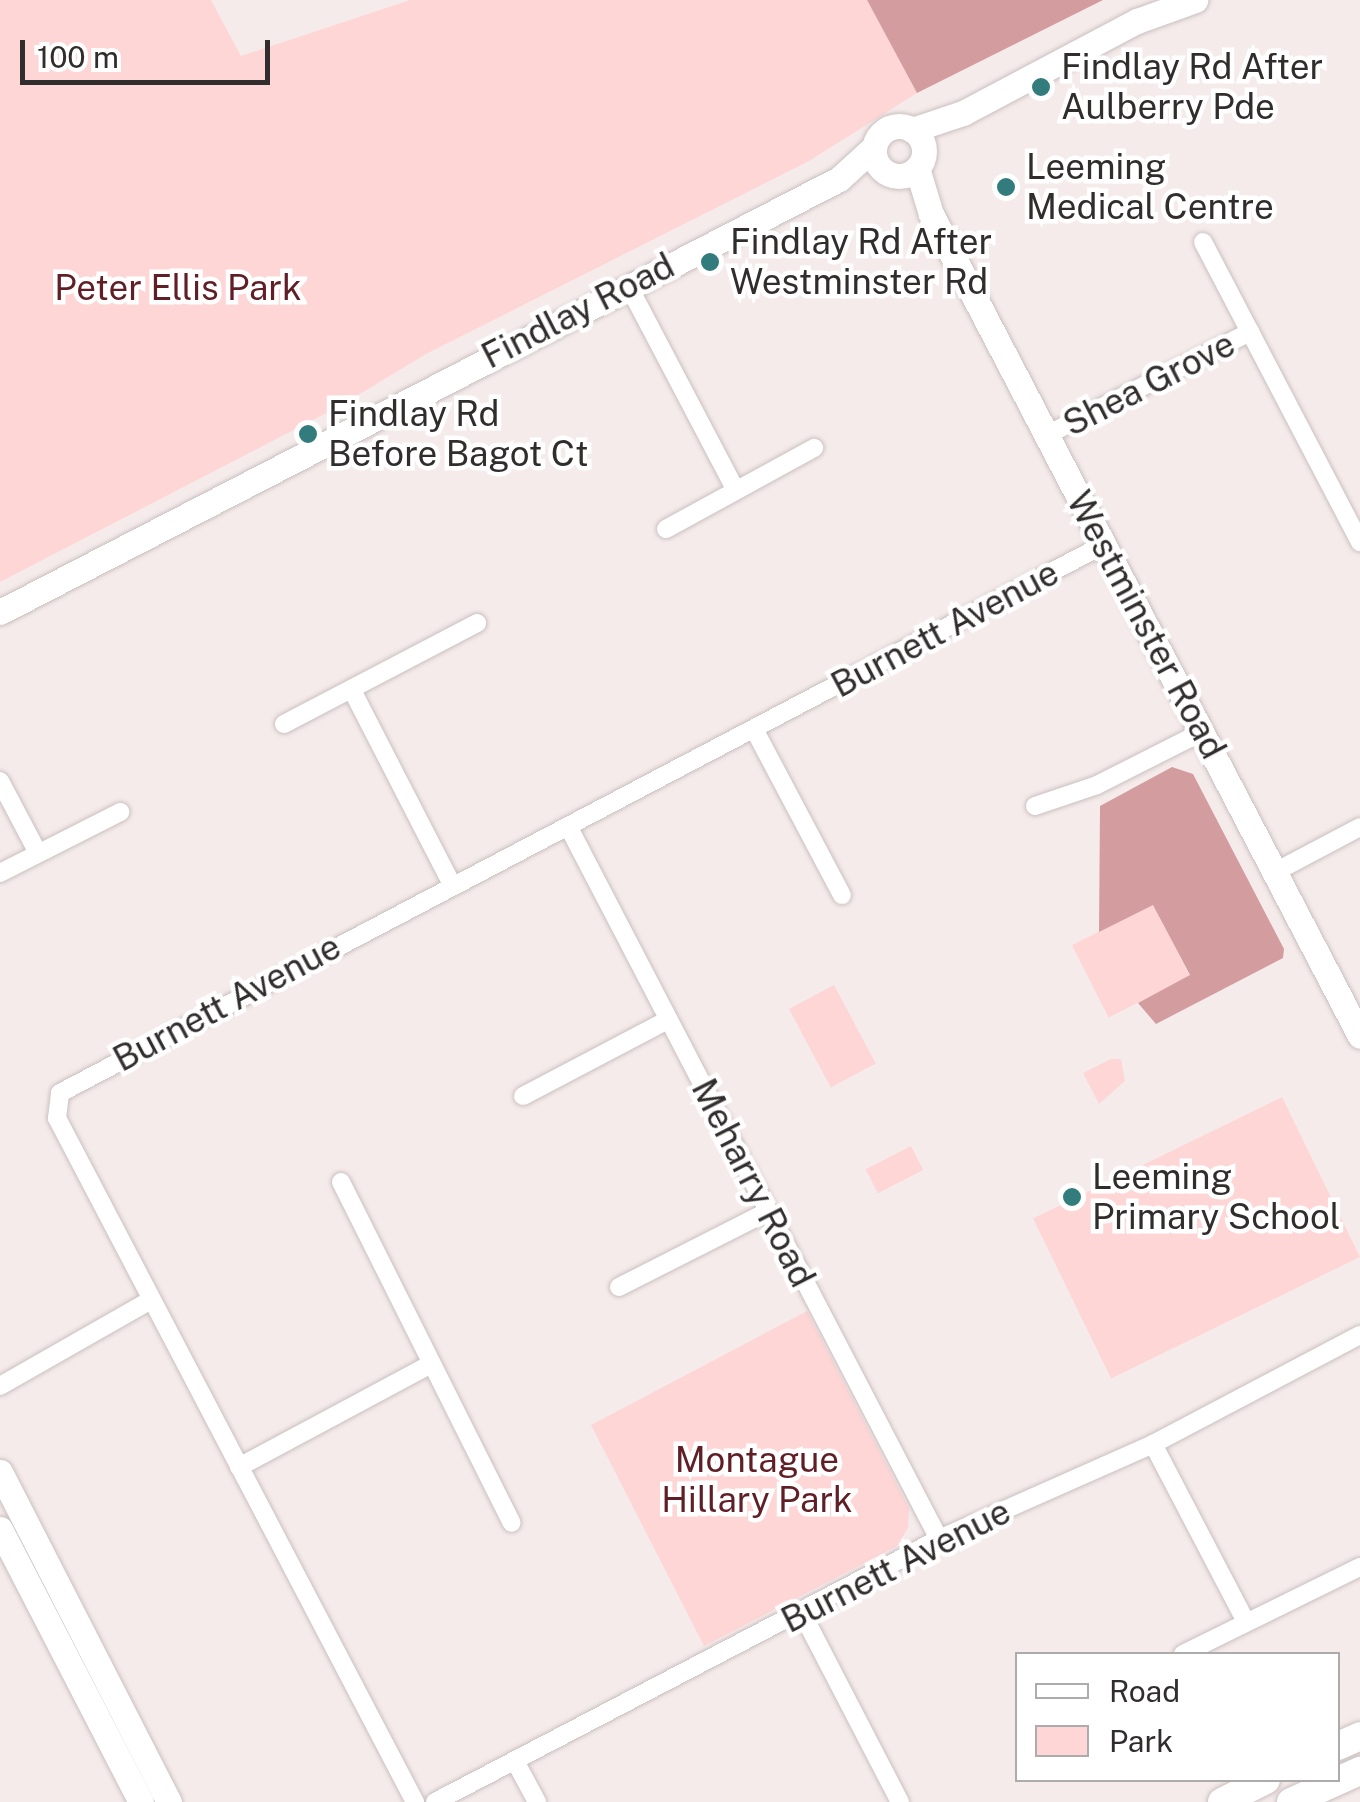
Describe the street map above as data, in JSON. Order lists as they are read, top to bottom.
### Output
{
  "streets": {
    "main road": ["Findlay Road", "Westminster Road"],
    "street": ["Shea Grove", "Burnett Avenue", "Meharry Road"]
  },
  "crossings": [
    ["Findlay Road", "Westminster Road"],
    ["Shea Grove", "Westminster Road"],
    ["Westminster Road", "Burnett Avenue"],
    ["Burnett Avenue", "Meharry Road"]
  ],
  "parks": ["Peter Ellis Park", "Montague Hillary Park"],
  "places": [
    "Findlay Rd After Aulberry Pde",
    "Leeming Medical Centre",
    "Findlay Rd After Westminster Rd",
    "Findlay Rd Before Bagot Ct",
    "Leeming Primary School"
  ],
  "legend": ["Road", "Park"],
  "scale_bar": "100 m"
}
